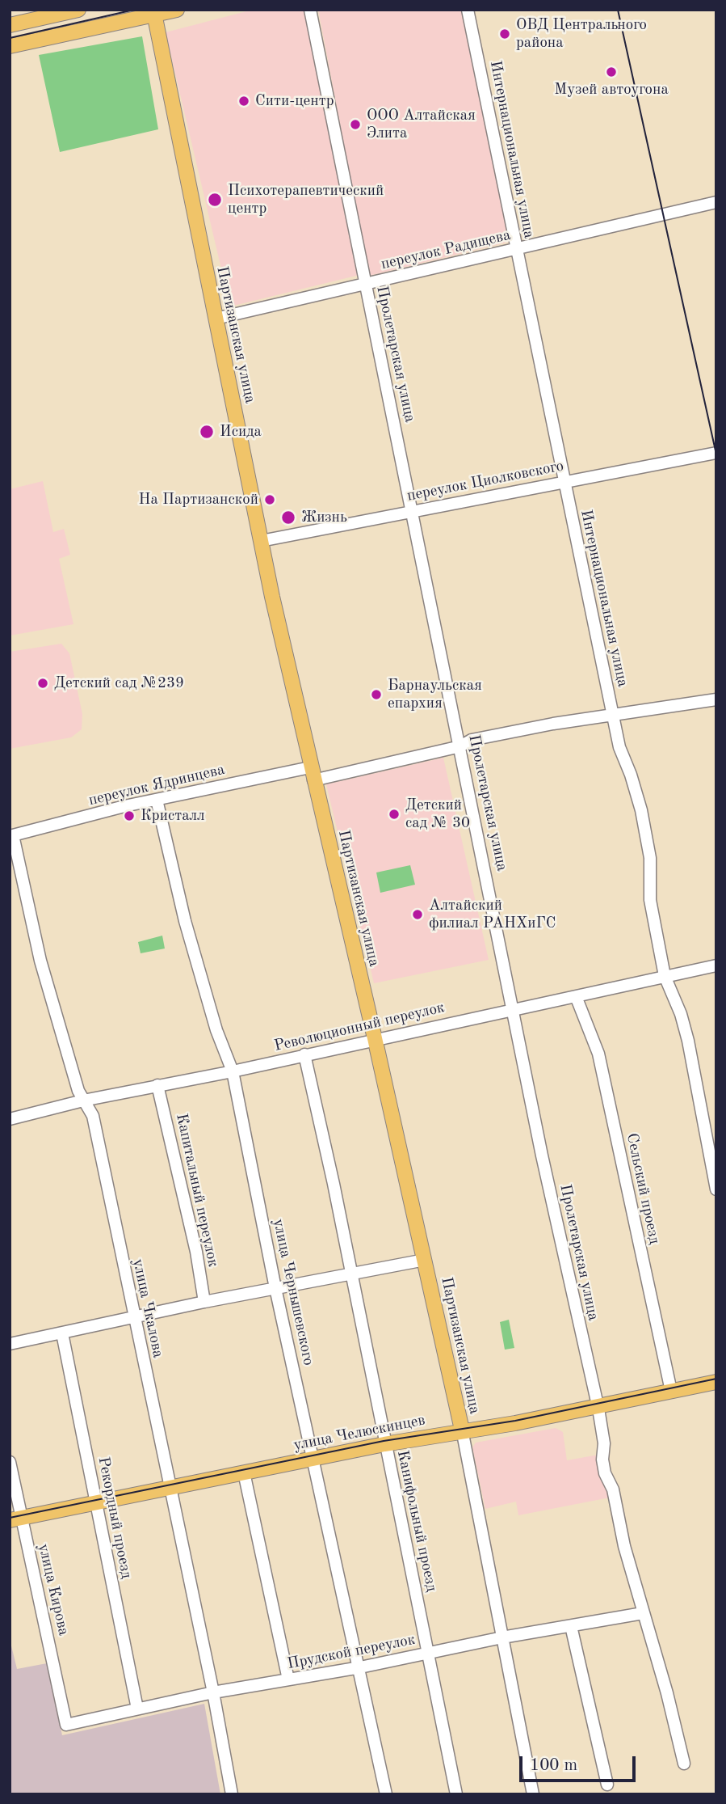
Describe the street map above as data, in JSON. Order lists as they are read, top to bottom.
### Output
{
  "streets": {
    "main road": ["Партизанская улица", "улица Челюскинцев"],
    "street": [
      "Интернациональная улица",
      "переулок Радищева",
      "Пролетарская улица",
      "переулок Циолковского",
      "переулок Ядринцева",
      "Революционный переулок",
      "Сельский проезд",
      "Капитальный переулок",
      "улица Чернышевского",
      "улица Чкалова",
      "Рекордный проезд",
      "Канифольный проезд",
      "улица Кирова",
      "Прудской переулок"
    ]
  },
  "crossings": [
    ["Интернациональная улица", "переулок Радищева"],
    ["Интернациональная улица", "переулок Циолковского"],
    ["Интернациональная улица", "переулок Ядринцева"],
    ["Интернациональная улица", "Революционный переулок"],
    ["переулок Радищева", "Партизанская улица"],
    ["переулок Радищева", "Пролетарская улица"],
    ["Партизанская улица", "переулок Циолковского"],
    ["Партизанская улица", "переулок Ядринцева"],
    ["Партизанская улица", "Революционный переулок"],
    ["Партизанская улица", "улица Челюскинцев"],
    ["Партизанская улица", "Прудской переулок"],
    ["Пролетарская улица", "переулок Циолковского"],
    ["Пролетарская улица", "переулок Ядринцева"],
    ["Пролетарская улица", "Революционный переулок"],
    ["Пролетарская улица", "улица Челюскинцев"],
    ["Пролетарская улица", "Прудской переулок"],
    ["переулок Ядринцева", "улица Чернышевского"],
    ["переулок Ядринцева", "улица Чкалова"],
    ["Революционный переулок", "Сельский проезд"],
    ["Революционный переулок", "Капитальный переулок"],
    ["Революционный переулок", "улица Чернышевского"],
    ["Революционный переулок", "улица Чкалова"],
    ["Революционный переулок", "Канифольный проезд"],
    ["Сельский проезд", "улица Челюскинцев"],
    ["улица Чернышевского", "улица Челюскинцев"],
    ["улица Чернышевского", "Прудской переулок"],
    ["улица Чкалова", "улица Челюскинцев"],
    ["улица Чкалова", "Прудской переулок"],
    ["улица Челюскинцев", "Рекордный проезд"],
    ["улица Челюскинцев", "Канифольный проезд"],
    ["улица Челюскинцев", "улица Кирова"],
    ["Рекордный проезд", "Прудской переулок"],
    ["Канифольный проезд", "Прудской переулок"],
    ["улица Кирова", "Прудской переулок"]
  ],
  "places": [
    "ОВД Центрального района",
    "Музей автоугона",
    "Сити-центр",
    "ООО Алтайская Элита",
    "Психотерапевтический центр",
    "Исида",
    "На Партизанской",
    "Жизнь",
    "Детский сад №239",
    "Барнаульская епархия",
    "Детский сад № 30",
    "Кристалл",
    "Алтайский филиал РАНХиГС"
  ],
  "scale_bar": "100 m"
}
